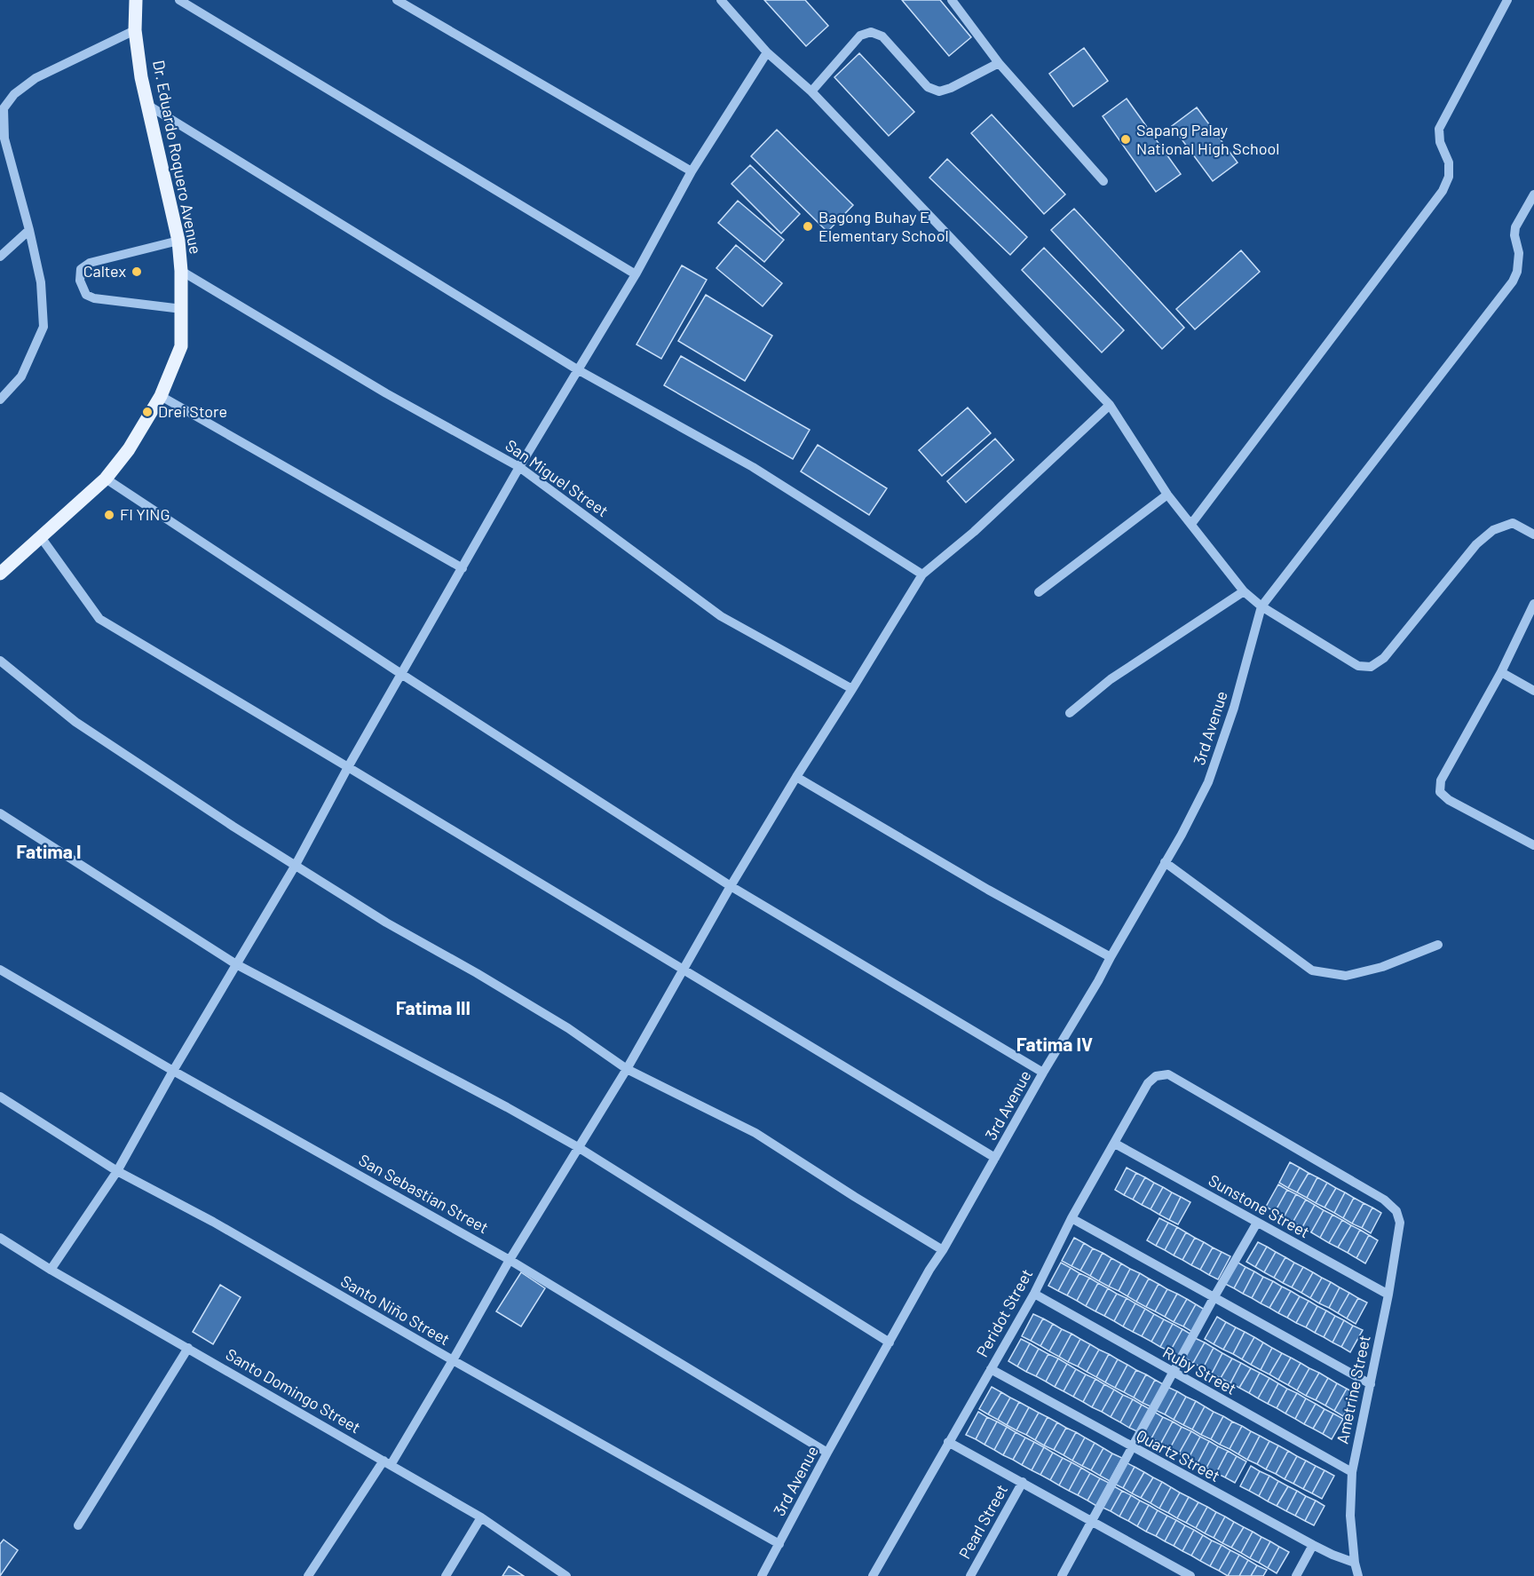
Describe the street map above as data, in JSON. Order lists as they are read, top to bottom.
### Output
{
  "streets": {
    "main road": ["Dr. Eduardo Roquero Avenue"],
    "street": [
      "San Miguel Street",
      "3rd Avenue",
      "San Sebastian Street",
      "Sunstone Street",
      "Santo Niño Street",
      "Peridot Street",
      "Ruby Street",
      "Ametrine Street",
      "Santo Domingo Street",
      "Quartz Street",
      "Pearl Street"
    ]
  },
  "crossings": [
    ["Dr. Eduardo Roquero Avenue", "San Miguel Street"],
    ["3rd Avenue", "San Sebastian Street"],
    ["3rd Avenue", "Santo Niño Street"],
    ["Sunstone Street", "Peridot Street"],
    ["Sunstone Street", "Ametrine Street"],
    ["Peridot Street", "Ruby Street"],
    ["Peridot Street", "Ametrine Street"],
    ["Peridot Street", "Quartz Street"],
    ["Ruby Street", "Ametrine Street"],
    ["Ametrine Street", "Quartz Street"]
  ],
  "districts": ["Fatima I", "Fatima III", "Fatima IV"],
  "places": [
    "Sapang Palay National High School",
    "Bagong Buhay E Elementary School",
    "Caltex",
    "Drei Store",
    "FI YING"
  ]
}
